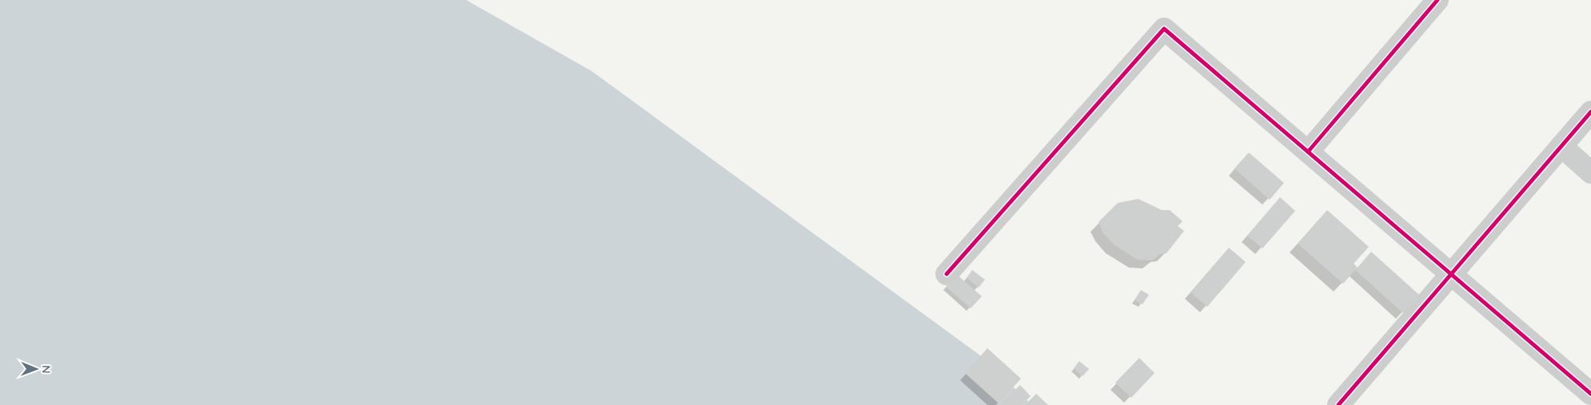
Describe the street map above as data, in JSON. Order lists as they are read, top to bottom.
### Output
{
  "north": "right"
}
